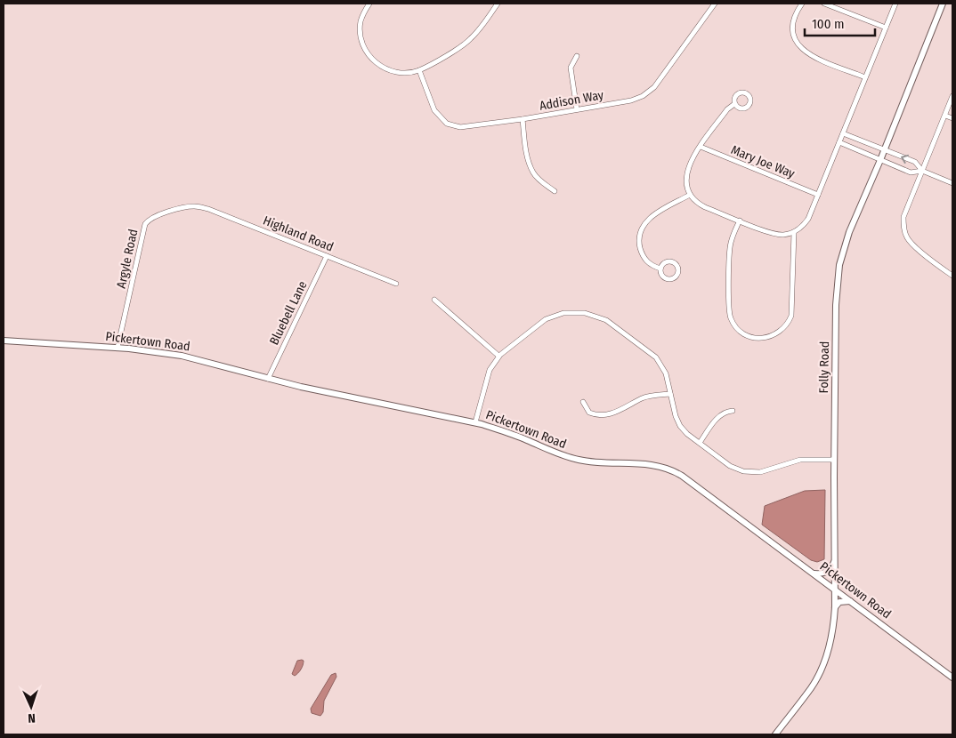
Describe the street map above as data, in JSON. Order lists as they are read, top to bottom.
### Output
{
  "streets": {
    "street": [
      "Addison Way",
      "Mary Joe Way",
      "Highland Road",
      "Argyle Road",
      "Bluebell Lane",
      "Pickertown Road",
      "Folly Road"
    ]
  },
  "crossings": [
    ["Highland Road", "Argyle Road"],
    ["Highland Road", "Bluebell Lane"],
    ["Argyle Road", "Pickertown Road"],
    ["Bluebell Lane", "Pickertown Road"],
    ["Pickertown Road", "Folly Road"]
  ],
  "scale_bar": "100 m",
  "north": "bottom"
}
